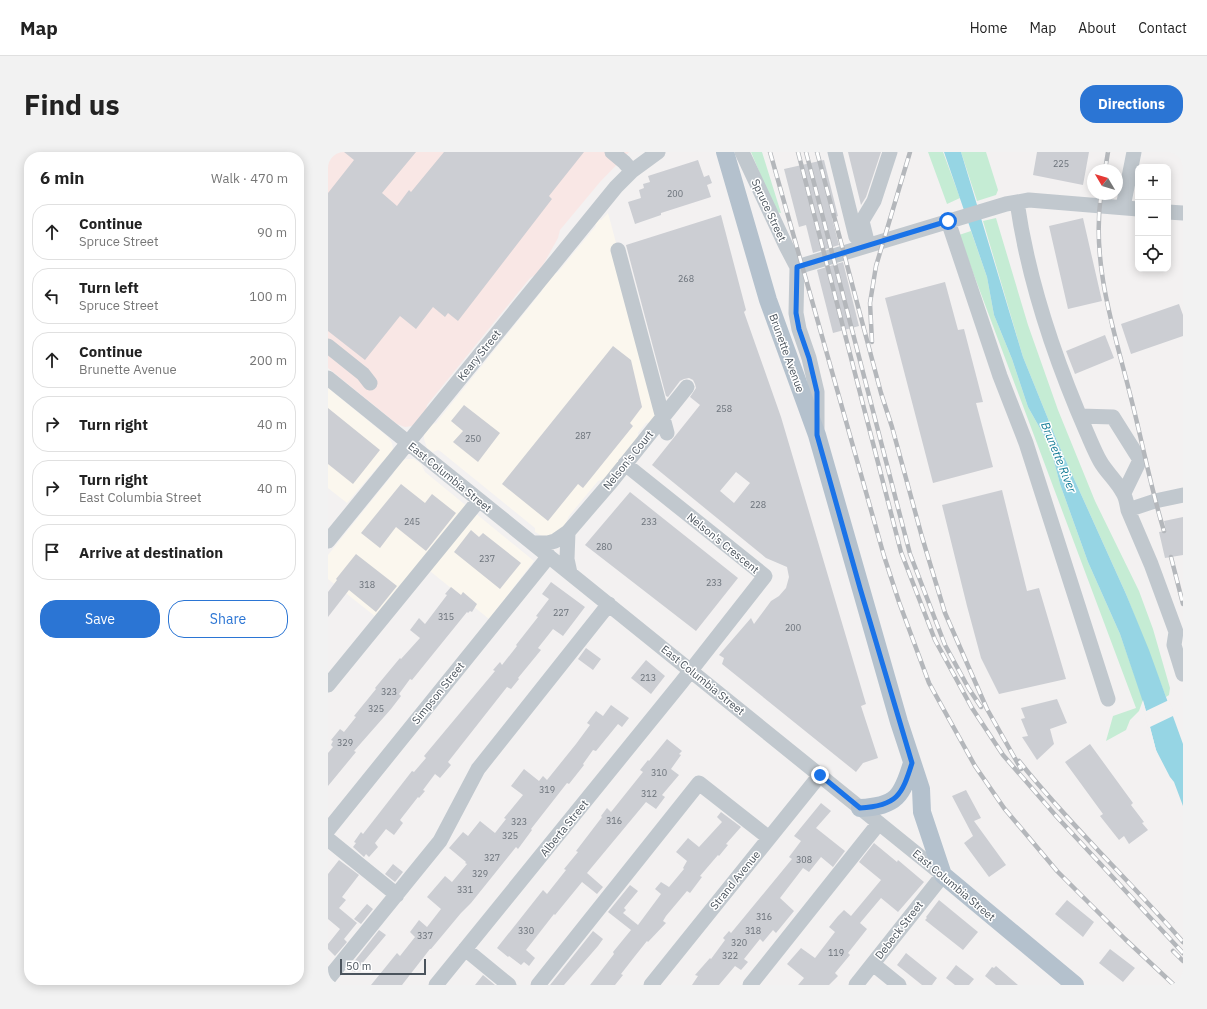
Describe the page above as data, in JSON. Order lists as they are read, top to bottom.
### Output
{
  "streets": {
    "main road": ["Brunette Avenue", "East Columbia Street"],
    "street": [
      "Spruce Street",
      "Keary Street",
      "Nelson's Court",
      "Nelson's Crescent",
      "Simpson Street",
      "Alberta Street",
      "Strand Avenue",
      "Debeck Street"
    ]
  },
  "crossings": [
    ["Spruce Street", "Brunette Avenue"],
    ["Brunette Avenue", "East Columbia Street"],
    ["Brunette Avenue", "Debeck Street"],
    ["Keary Street", "East Columbia Street"],
    ["Nelson's Court", "East Columbia Street"],
    ["Nelson's Court", "Nelson's Crescent"],
    ["East Columbia Street", "Nelson's Crescent"],
    ["East Columbia Street", "Simpson Street"],
    ["East Columbia Street", "Alberta Street"],
    ["East Columbia Street", "Strand Avenue"],
    ["East Columbia Street", "Debeck Street"],
    ["Nelson's Crescent", "Alberta Street"]
  ],
  "water": ["Brunette River"],
  "house_numbers": [
    "225",
    "200",
    "268",
    "258",
    "287",
    "250",
    "228",
    "245",
    "233",
    "280",
    "237",
    "233",
    "318",
    "227",
    "315",
    "200",
    "213",
    "323",
    "325",
    "329",
    "310",
    "319",
    "312",
    "316",
    "323",
    "325",
    "327",
    "308",
    "329",
    "331",
    "316",
    "330",
    "318",
    "337",
    "320",
    "119",
    "322"
  ],
  "scale_bar": "50 m",
  "north": "top left",
  "page": {
    "header": "Map",
    "nav": [
      "Home",
      "Map",
      "About",
      "Contact"
    ],
    "buttons": [
      "Directions",
      ["Save", "Share"]
    ],
    "title": "Find us",
    "heading": ["6 min", "Walk · 470 m"],
    "map_buttons": ["+", "−"],
    "list": [
      ["Continue", "Spruce Street", "90 m"],
      ["Turn left", "Spruce Street", "100 m"],
      ["Continue", "Brunette Avenue", "200 m"],
      ["Turn right", "40 m"],
      ["Turn right", "East Columbia Street", "40 m"],
      "Arrive at destination"
    ],
    "scale": "50 m"
  }
}
